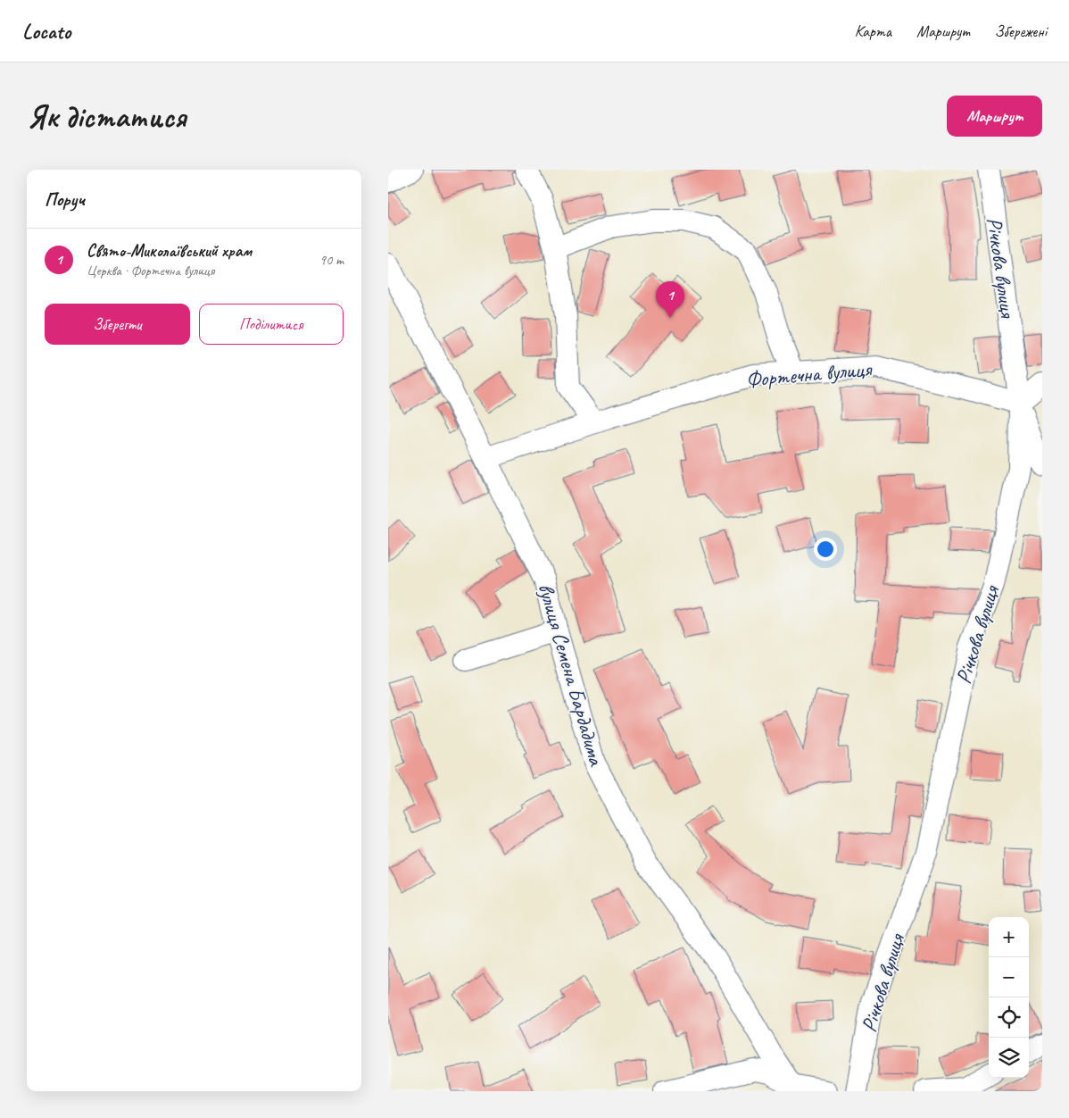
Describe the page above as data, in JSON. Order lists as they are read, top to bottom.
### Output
{
  "streets": {
    "street": ["Річкова вулиця", "Фортечна вулиця", "вулиця Семена Бардадима"]
  },
  "crossings": [
    ["Річкова вулиця", "Фортечна вулиця"],
    ["Фортечна вулиця", "вулиця Семена Бардадима"]
  ],
  "page": {
    "header": "Locato",
    "nav": ["Карта", "Маршрут", "Збережені"],
    "buttons": [
      "Маршрут",
      ["Зберегти", "Поділитися"]
    ],
    "title": "Як дістатися",
    "heading": "Поруч",
    "list": [
      {
        "mark": "1",
        "name": "Свято-Миколаївський храм",
        "note": "Церква · Фортечна вулиця",
        "value": "90 m"
      }
    ],
    "pins": "1",
    "map_buttons": ["+", "−"]
  }
}
